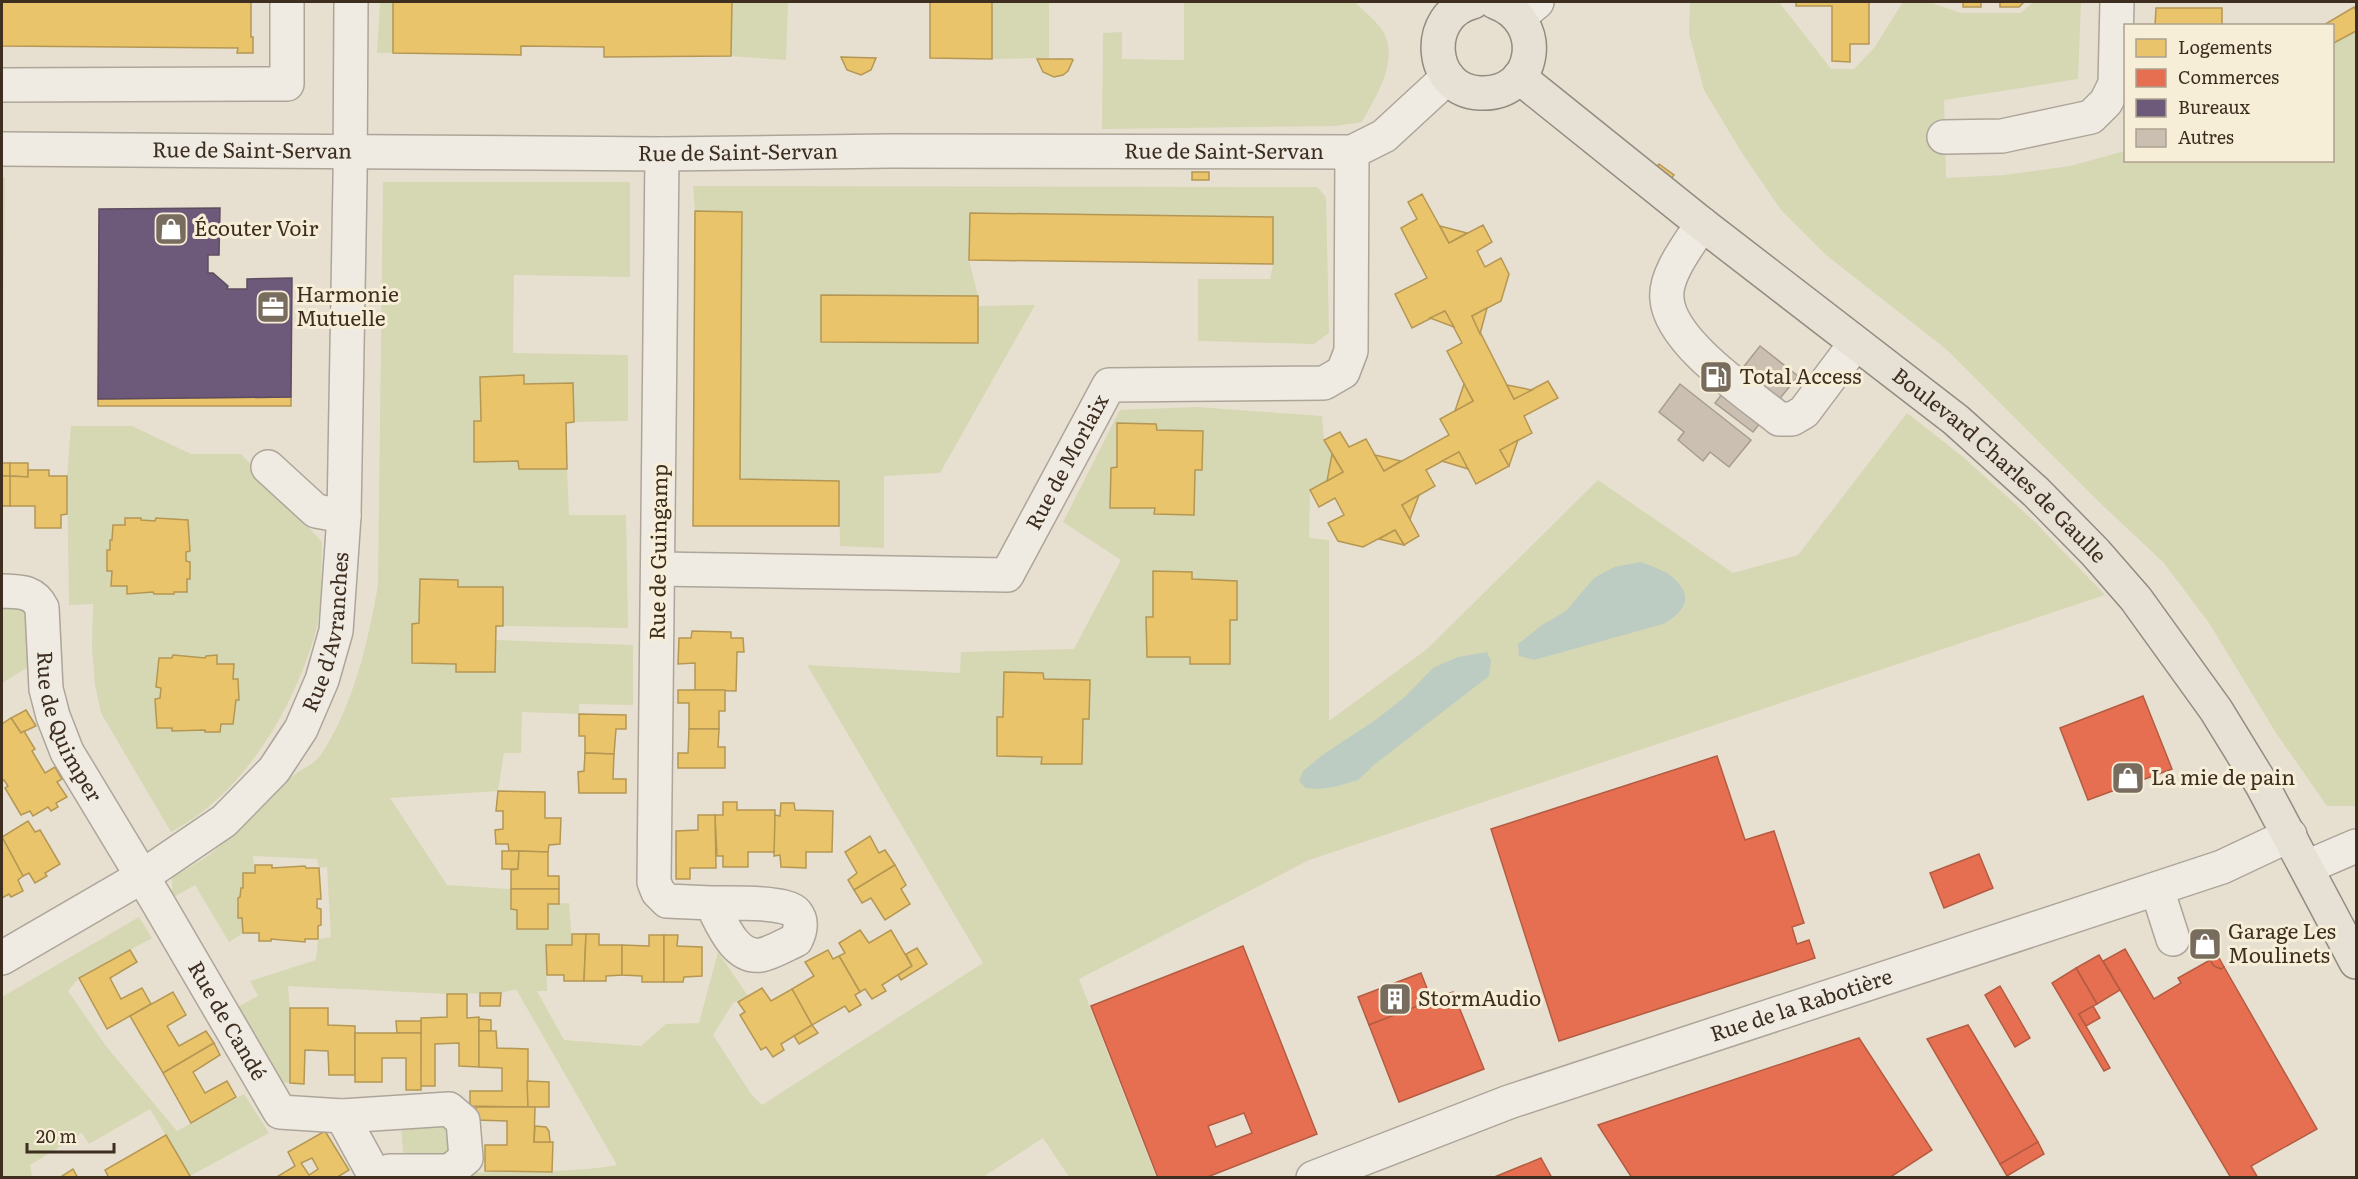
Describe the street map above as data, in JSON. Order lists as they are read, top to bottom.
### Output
{
  "streets": {
    "main road": ["Boulevard Charles de Gaulle"],
    "street": [
      "Rue de Saint-Servan",
      "Rue de Morlaix",
      "Rue de Guingamp",
      "Rue d'Avranches",
      "Rue de Quimper",
      "Rue de la Rabotière",
      "Rue de Candé"
    ]
  },
  "crossings": [
    ["Rue de Saint-Servan", "Rue de Morlaix"],
    ["Rue de Saint-Servan", "Rue de Guingamp"],
    ["Rue de Saint-Servan", "Rue d'Avranches"],
    ["Rue de Morlaix", "Rue de Guingamp"],
    ["Boulevard Charles de Gaulle", "Rue de la Rabotière"],
    ["Rue d'Avranches", "Rue de Quimper"],
    ["Rue d'Avranches", "Rue de Candé"],
    ["Rue de Quimper", "Rue de Candé"]
  ],
  "places": {
    "shop": ["Écouter Voir", "La mie de pain", "Garage Les Moulinets"],
    "office": ["Harmonie Mutuelle"],
    "fuel station": ["Total Access"],
    "building": ["StormAudio"]
  },
  "legend": [
    "Logements",
    "Commerces",
    "Bureaux",
    "Autres"
  ],
  "scale_bar": "20 m"
}
